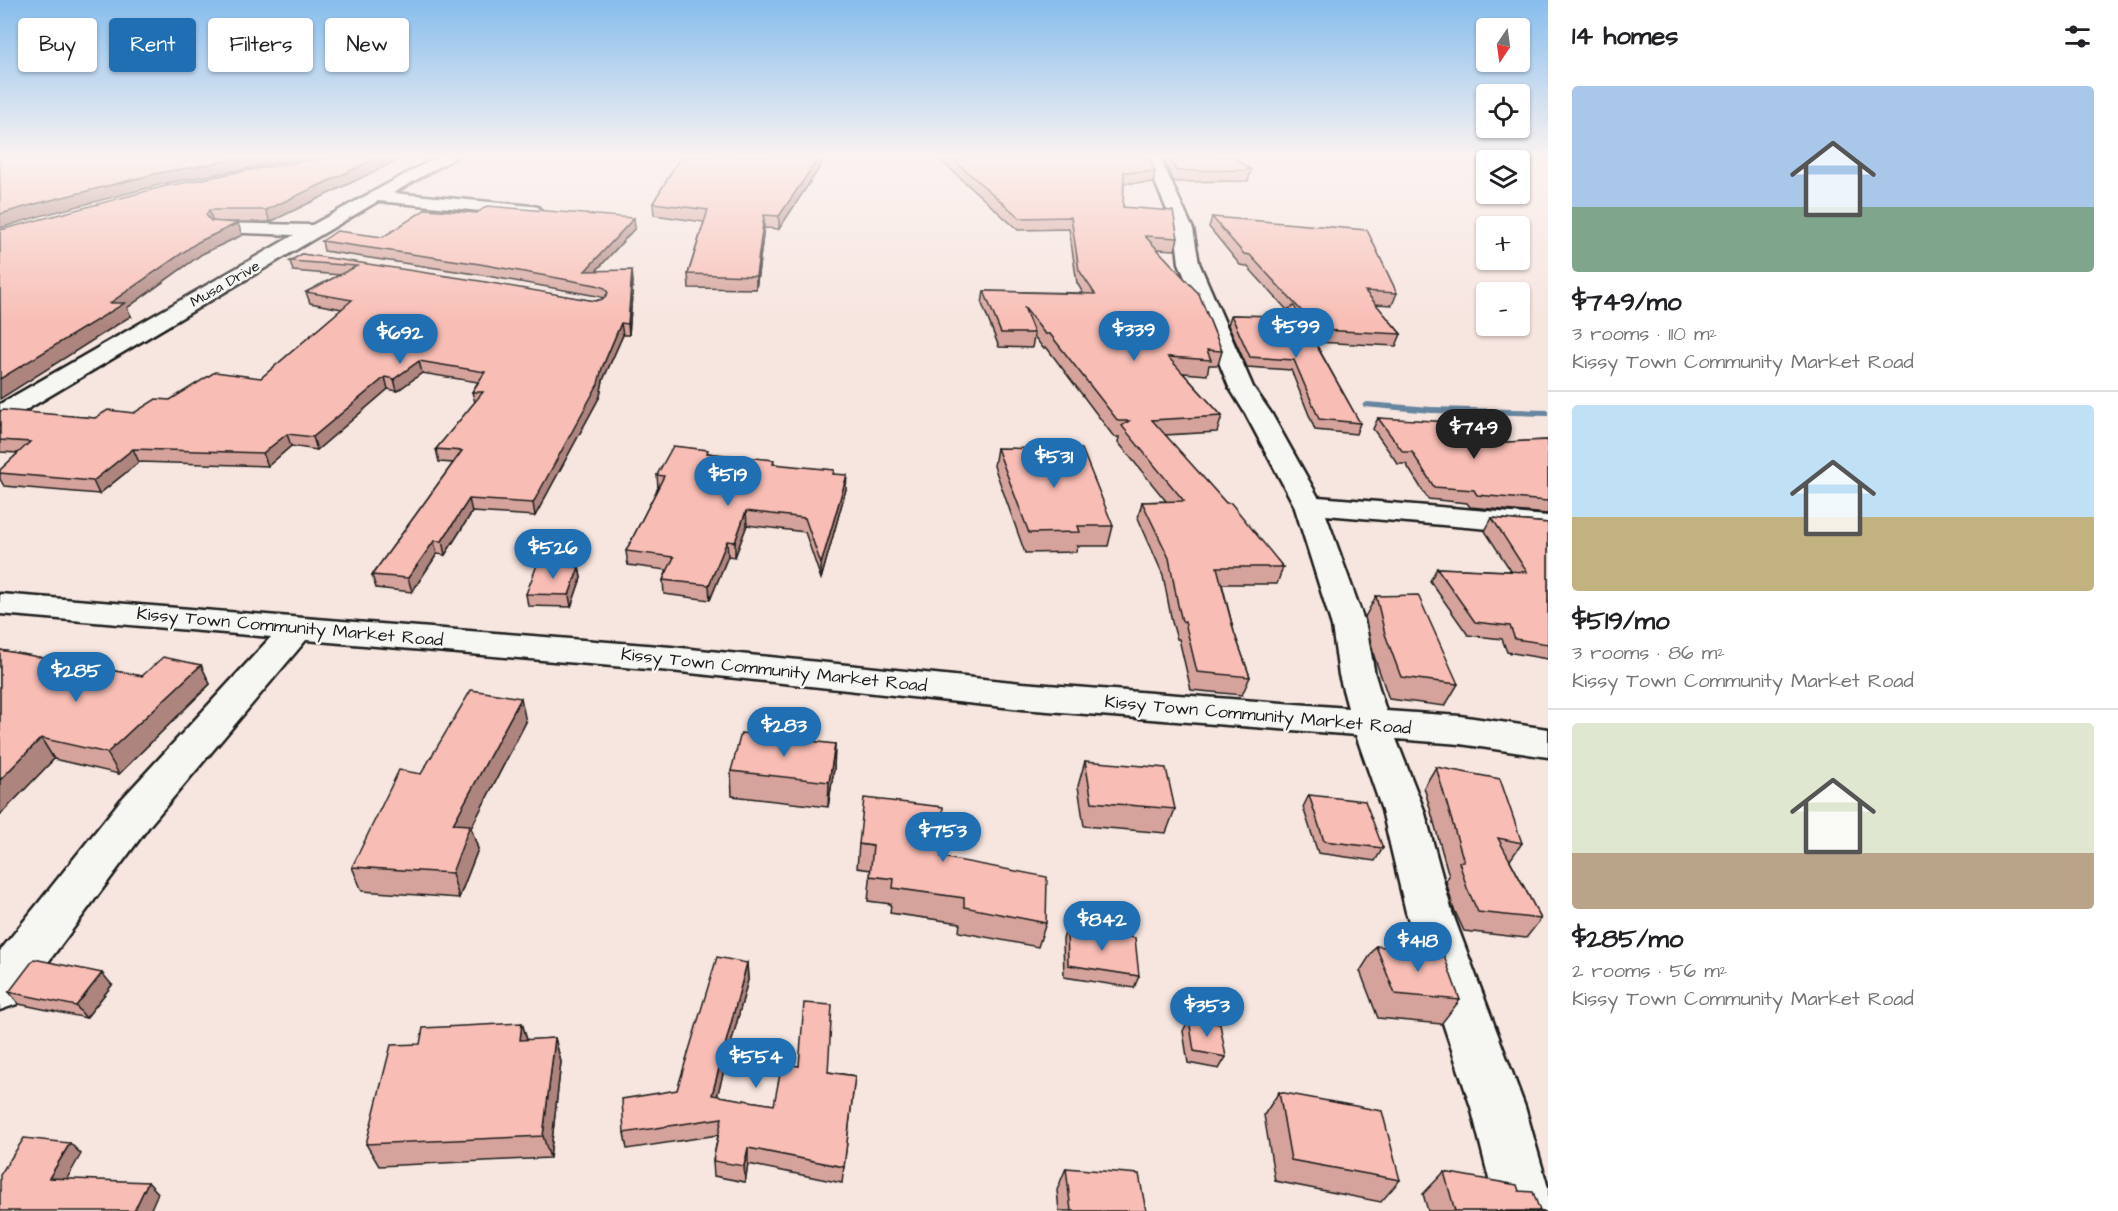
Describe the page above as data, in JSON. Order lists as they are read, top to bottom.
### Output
{
  "streets": {
    "street": ["Musa Drive", "Kissy Town Community Market Road"]
  },
  "north": "bottom",
  "page": {
    "heading": "14 homes",
    "map_buttons": ["+", "−"],
    "chip": [
      "Buy",
      "Rent",
      "Filters",
      "New"
    ],
    "list": [
      {
        "name": "$749/mo",
        "note": "3 rooms · 110 m² · Kissy Town Community Market Road"
      },
      {
        "name": "$519/mo",
        "note": "3 rooms · 86 m² · Kissy Town Community Market Road"
      },
      {
        "name": "$285/mo",
        "note": "2 rooms · 56 m² · Kissy Town Community Market Road"
      }
    ],
    "price": [
      "$599",
      "$339",
      "$692",
      "$749",
      "$531",
      "$519",
      "$526",
      "$285",
      "$283",
      "$753",
      "$842",
      "$418",
      "$353",
      "$554"
    ]
  }
}
